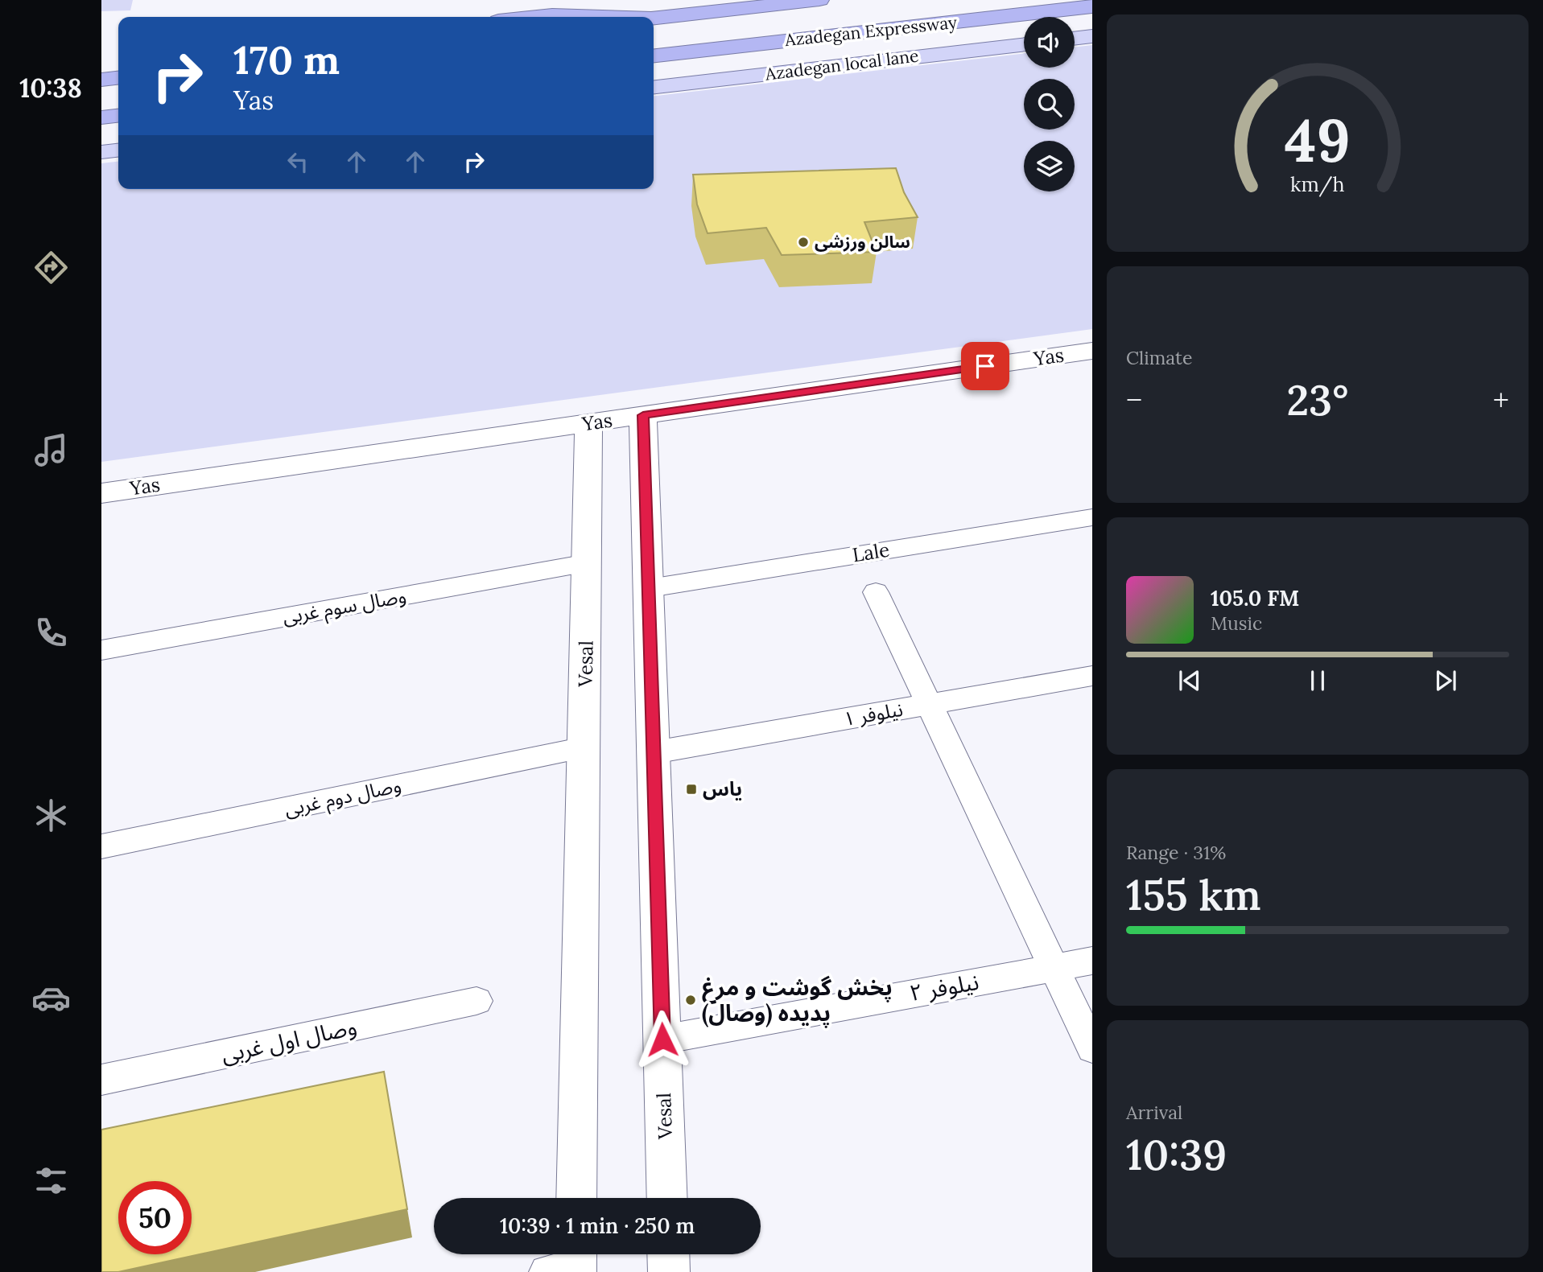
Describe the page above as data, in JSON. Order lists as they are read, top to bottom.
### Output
{
  "streets": {
    "highway": ["Azadegan Expressway"],
    "main road": ["Azadegan local lane", "Yas", "Vesal"],
    "street": [
      "Lale",
      "وصال سوم غربی",
      "نیلوفر ۱",
      "وصال دوم غربی",
      "نیلوفر ۲",
      "وصال اول غربی"
    ]
  },
  "crossings": [
    ["Yas", "Vesal"],
    ["Lale", "Vesal"],
    ["وصال سوم غربی", "Vesal"],
    ["Vesal", "نیلوفر ۱"],
    ["Vesal", "وصال دوم غربی"],
    ["Vesal", "نیلوفر ۲"]
  ],
  "places": {
    "other": ["سالن ورزشی", "پخش گوشت و مرغ پدیده (وصال)"],
    "transit": ["یاس"]
  },
  "page": {
    "tabs": "10:38",
    "turn": ["170 m", "Yas"],
    "tile": [
      "Climate",
      ["Range · 31%", "155 km"],
      ["Arrival", "10:39"]
    ],
    "heat": ["−", "23°", "+"],
    "song": ["105.0 FM", "Music"],
    "limit": "50",
    "trip": "10:39 · 1 min · 250 m",
    "gauge": ["49", "km/h"]
  }
}
